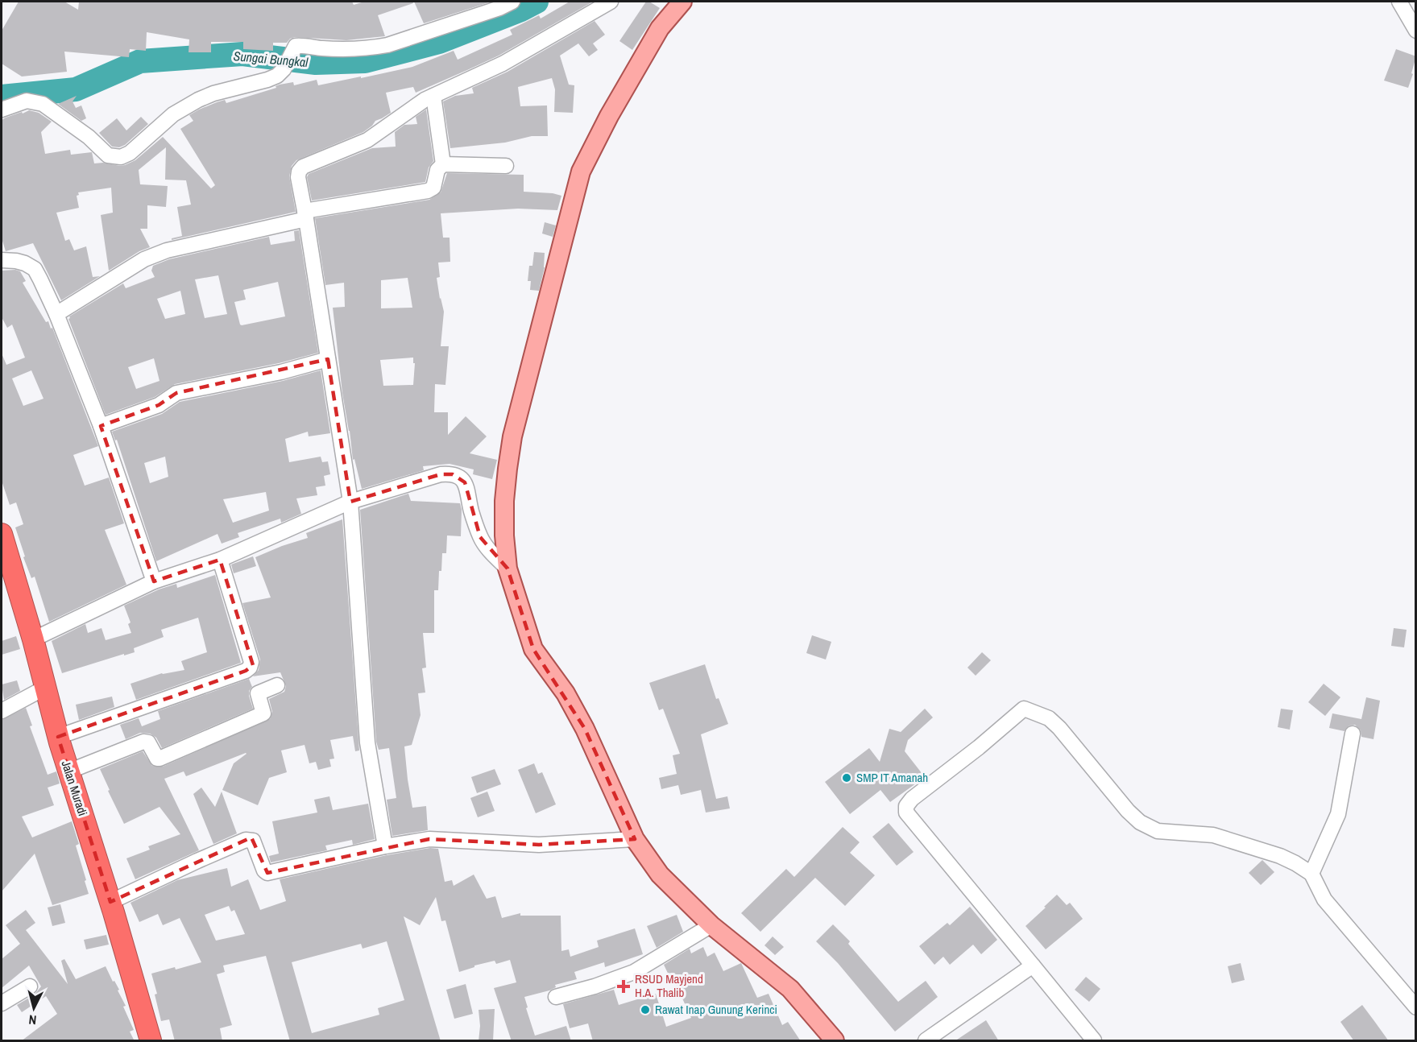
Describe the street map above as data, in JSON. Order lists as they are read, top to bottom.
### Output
{
  "streets": {
    "highway": ["Jalan Muradi"]
  },
  "water": ["Sungai Bungkal"],
  "places": {
    "other": ["SMP IT Amanah", "Rawat Inap Gunung Kerinci"],
    "health": ["RSUD Mayjend H.A. Thalib"]
  },
  "north": "bottom"
}
